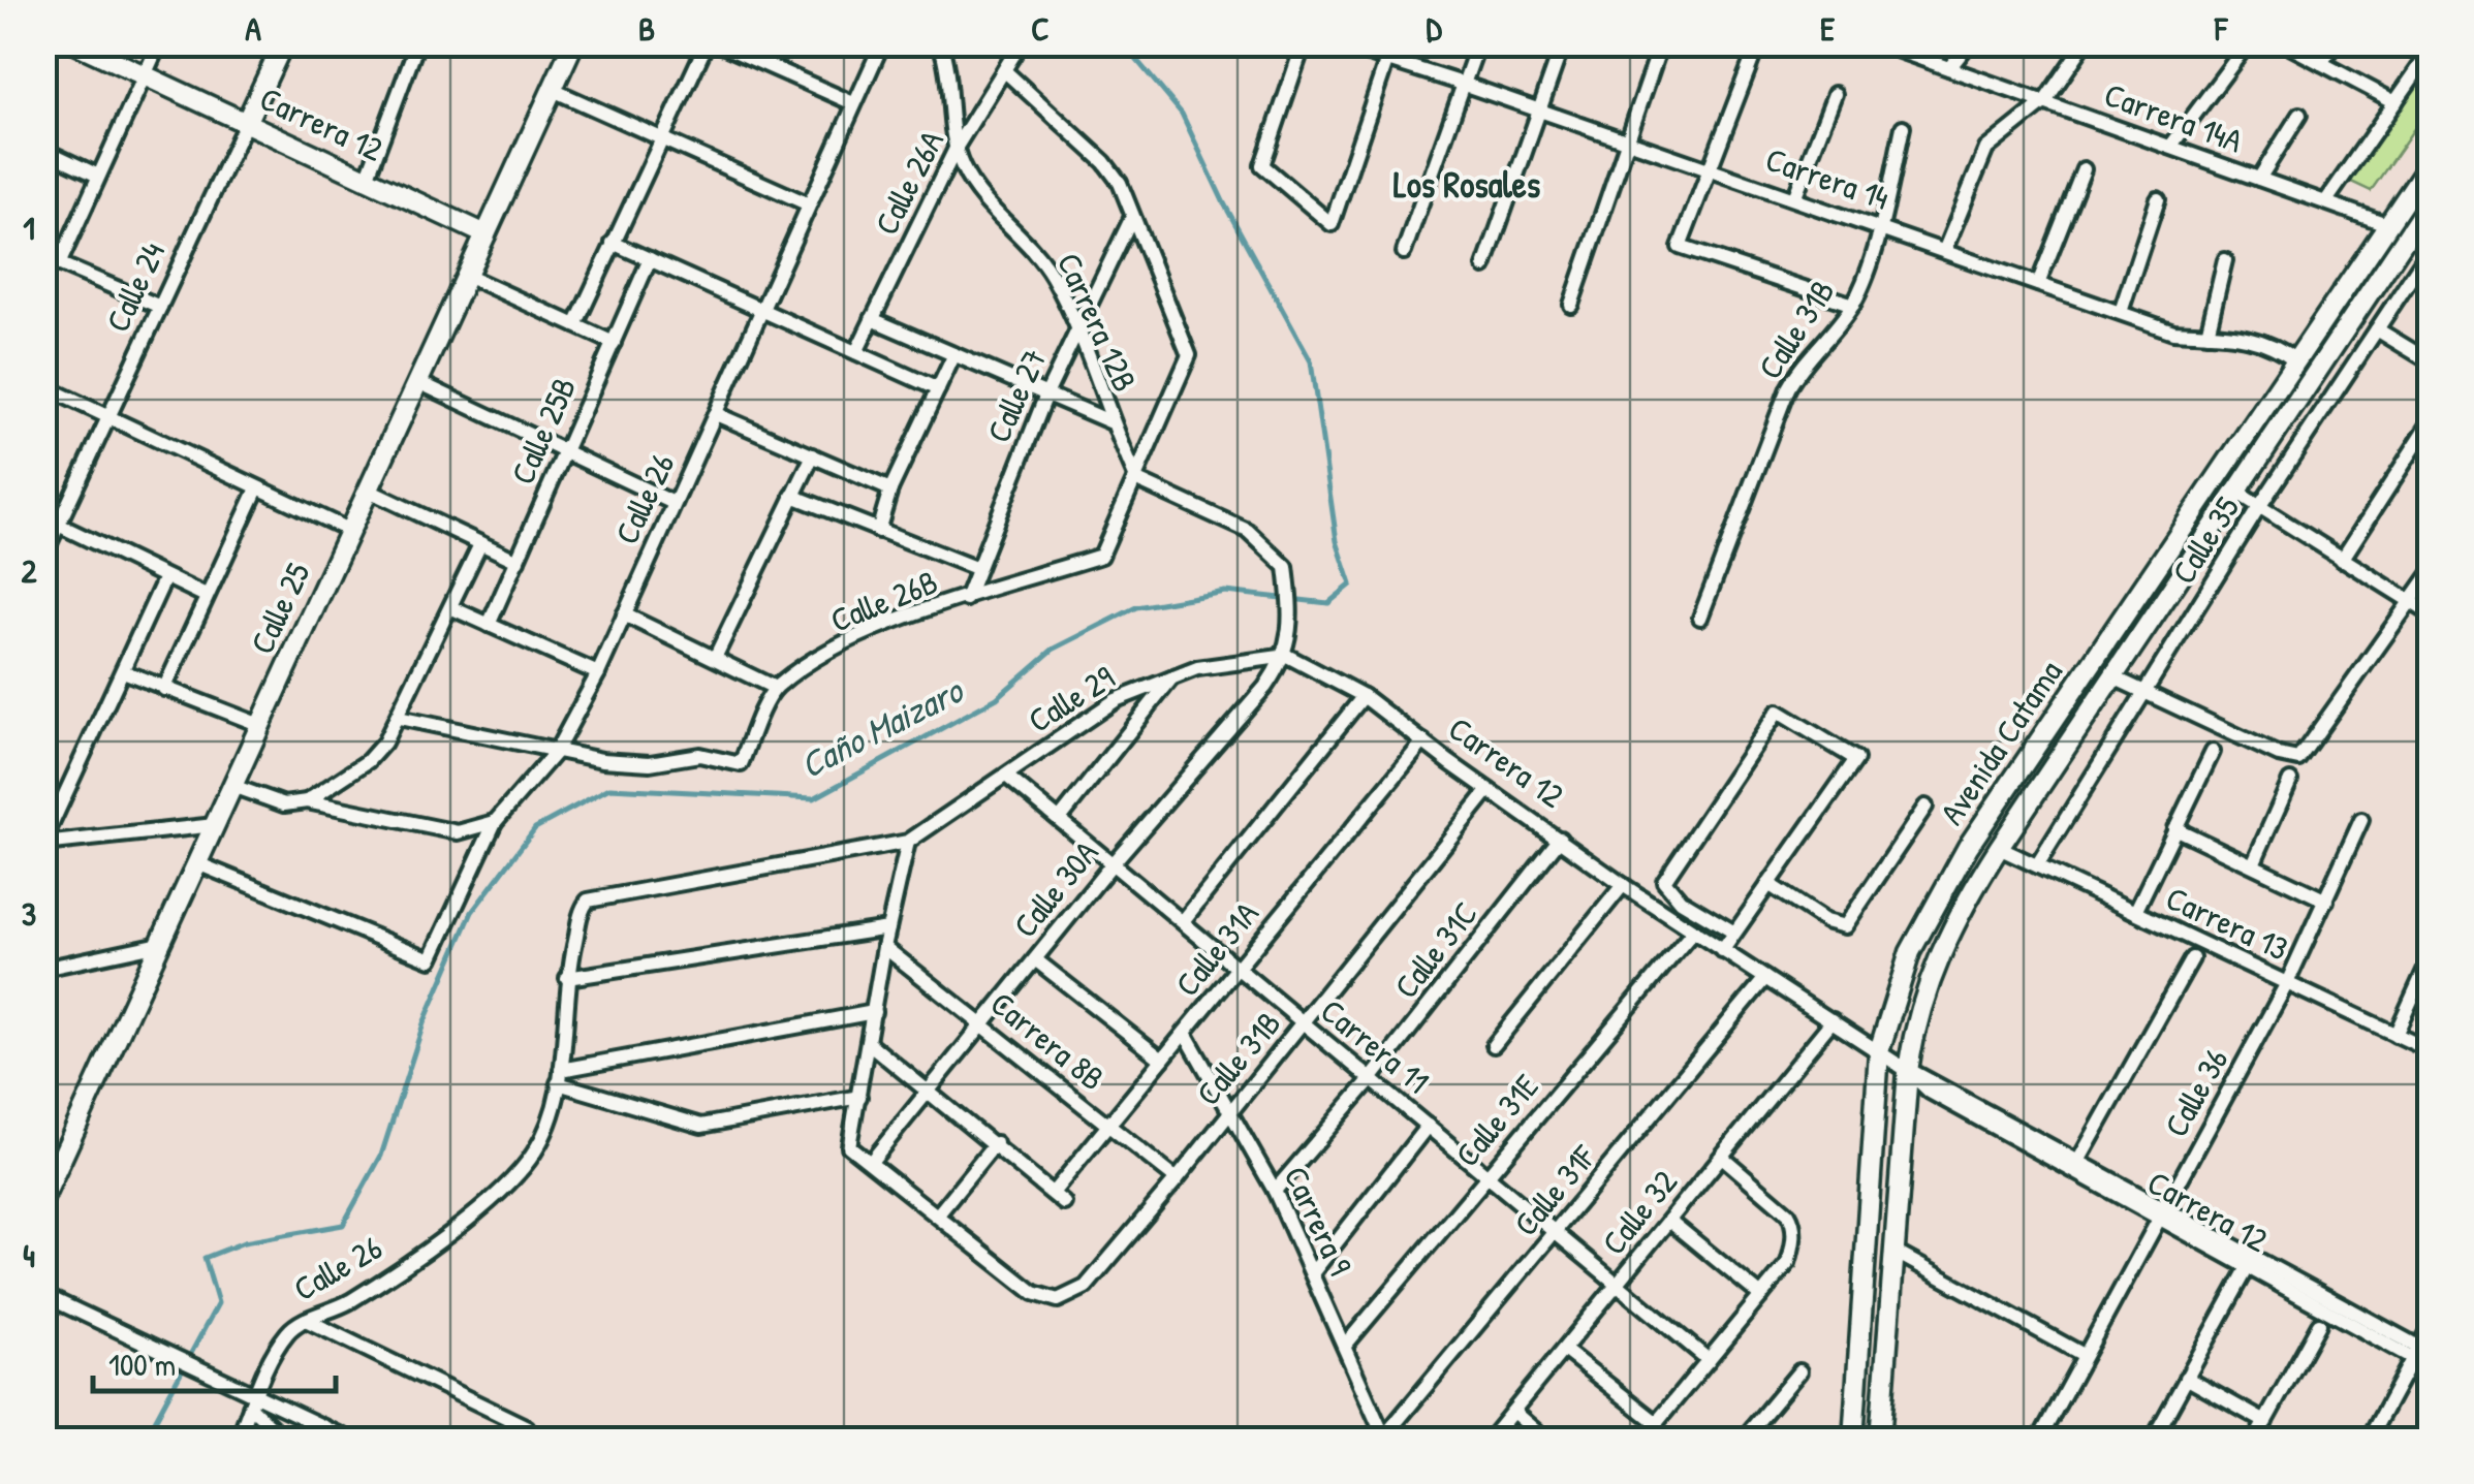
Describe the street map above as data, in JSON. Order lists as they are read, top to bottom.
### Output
{
  "streets": {
    "main road": [
      "Carrera 12",
      "Calle 24",
      "Calle 25",
      "Avenida Catama"
    ],
    "street": [
      "Carrera 14A",
      "Carrera 14",
      "Calle 26A",
      "Carrera 12B",
      "Calle 31B",
      "Calle 27",
      "Calle 25B",
      "Calle 26",
      "Calle 35",
      "Calle 26B",
      "Calle 29",
      "Calle 30A",
      "Carrera 13",
      "Calle 31A",
      "Calle 31C",
      "Carrera 8B",
      "Carrera 11",
      "Calle 36",
      "Calle 31E",
      "Calle 31F",
      "Calle 32",
      "Carrera 9"
    ]
  },
  "crossings": [
    ["Carrera 14A", "Avenida Catama"],
    ["Carrera 12", "Calle 24"],
    ["Carrera 12", "Calle 31B"],
    ["Carrera 12", "Calle 25"],
    ["Carrera 12", "Calle 29"],
    ["Carrera 12", "Avenida Catama"],
    ["Carrera 12", "Calle 30A"],
    ["Carrera 12", "Calle 31A"],
    ["Carrera 12", "Calle 31C"],
    ["Carrera 12", "Calle 36"],
    ["Carrera 12", "Calle 31E"],
    ["Carrera 12", "Calle 31F"],
    ["Carrera 12", "Calle 32"],
    ["Carrera 14", "Calle 31B"],
    ["Carrera 14", "Avenida Catama"],
    ["Calle 26A", "Carrera 12B"],
    ["Carrera 12B", "Calle 27"],
    ["Carrera 12B", "Calle 26B"],
    ["Calle 31B", "Carrera 8B"],
    ["Calle 31B", "Carrera 11"],
    ["Calle 31B", "Carrera 9"],
    ["Calle 27", "Calle 26B"],
    ["Calle 26", "Calle 25"],
    ["Calle 26", "Calle 29"],
    ["Calle 35", "Carrera 13"],
    ["Calle 29", "Calle 30A"],
    ["Calle 29", "Carrera 11"],
    ["Avenida Catama", "Carrera 13"],
    ["Calle 30A", "Carrera 8B"],
    ["Calle 30A", "Carrera 11"],
    ["Carrera 13", "Calle 36"],
    ["Calle 31A", "Carrera 8B"],
    ["Calle 31A", "Carrera 11"],
    ["Calle 31A", "Carrera 9"],
    ["Calle 31C", "Carrera 11"],
    ["Calle 31C", "Carrera 9"],
    ["Carrera 11", "Calle 31E"],
    ["Carrera 11", "Calle 31F"],
    ["Carrera 11", "Calle 32"],
    ["Calle 31E", "Carrera 9"],
    ["Calle 31F", "Carrera 9"]
  ],
  "districts": ["Los Rosales"],
  "water": ["Caño Maizaro"],
  "scale_bar": "100 m",
  "grid": {
    "columns": [
      "A",
      "B",
      "C",
      "D",
      "E",
      "F"
    ],
    "rows": [
      "1",
      "2",
      "3",
      "4"
    ]
  }
}
